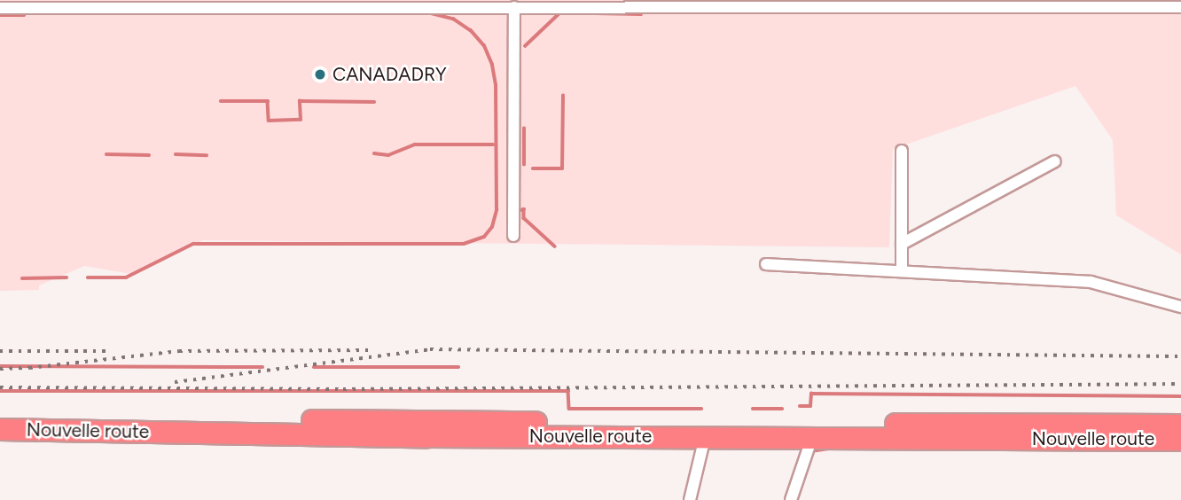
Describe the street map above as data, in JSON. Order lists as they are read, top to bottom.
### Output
{
  "streets": {
    "highway": ["Nouvelle route"]
  },
  "places": ["CANADADRY"]
}
